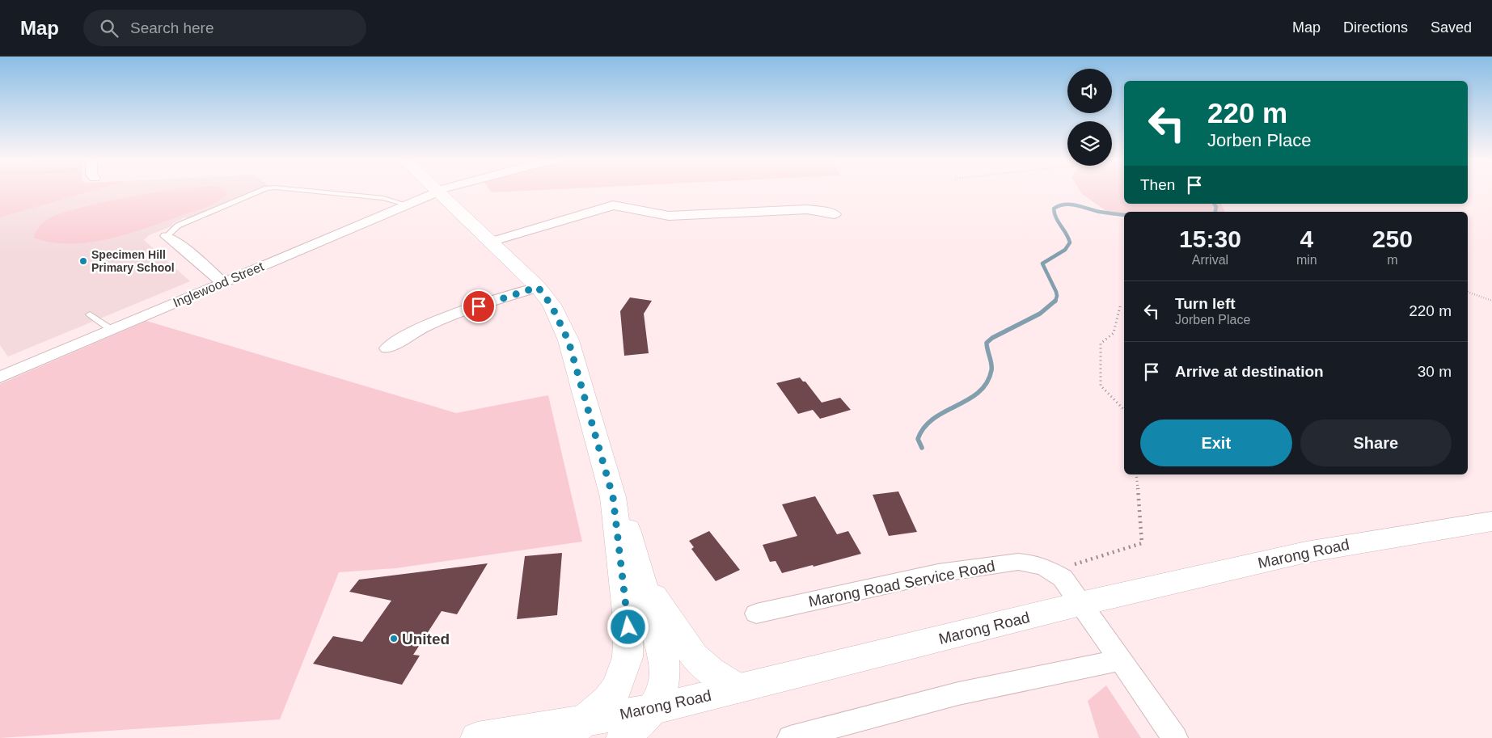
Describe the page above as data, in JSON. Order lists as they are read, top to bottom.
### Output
{
  "streets": {
    "main road": ["Marong Road"],
    "street": ["Inglewood Street", "Marong Road Service Road"]
  },
  "crossings": [
    ["Marong Road", "Marong Road Service Road"]
  ],
  "places": ["Specimen Hill Primary School", "United"],
  "page": {
    "header": "Map",
    "search": "Search here",
    "nav": ["Map", "Directions", "Saved"],
    "turn": ["220 m", "Jorben Place"],
    "then": "Then",
    "eta": [
      "15:30",
      "Arrival",
      "4",
      "min",
      "250",
      "m"
    ],
    "list": [
      {
        "name": "Turn left",
        "note": "Jorben Place",
        "value": "220 m"
      },
      {
        "name": "Arrive at destination",
        "value": "30 m"
      }
    ],
    "buttons": ["Exit", "Share"]
  }
}
